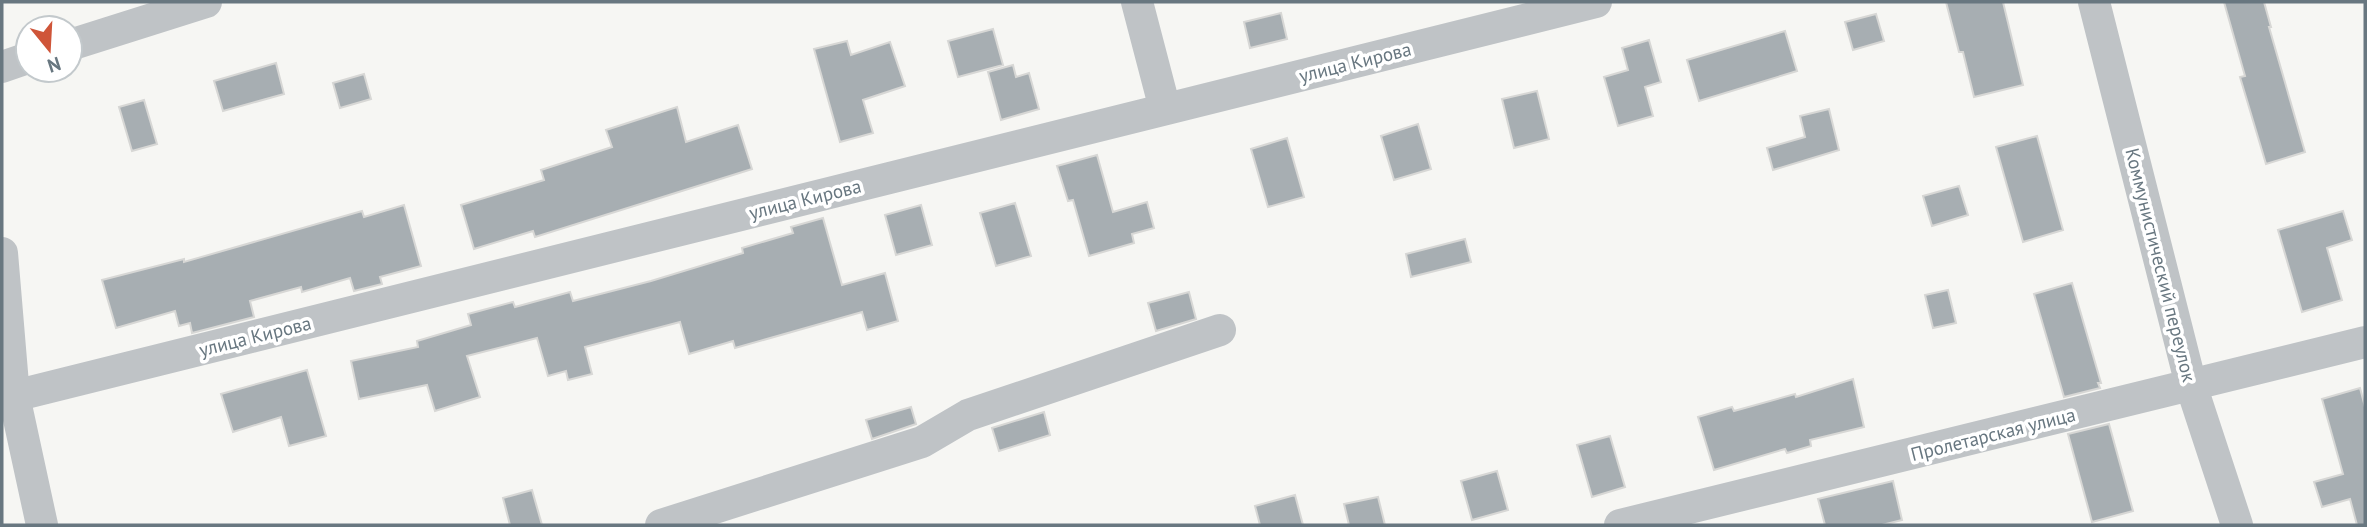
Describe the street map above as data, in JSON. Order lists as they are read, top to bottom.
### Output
{
  "streets": {
    "street": ["улица Кирова", "Коммунистический переулок", "Пролетарская улица"]
  },
  "crossings": [
    ["Коммунистический переулок", "Пролетарская улица"]
  ],
  "north": "bottom"
}
